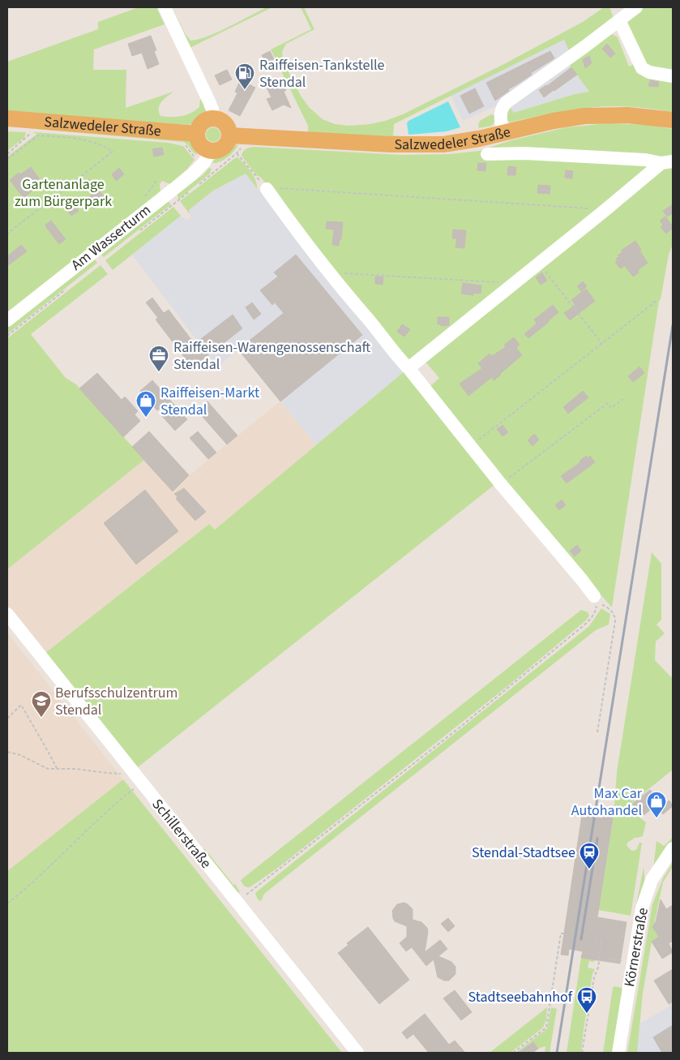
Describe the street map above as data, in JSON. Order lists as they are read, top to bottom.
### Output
{
  "streets": {
    "main road": ["Salzwedeler Straße"],
    "street": ["Am Wasserturm", "Schillerstraße", "Körnerstraße"]
  },
  "crossings": [
    ["Salzwedeler Straße", "Am Wasserturm"]
  ],
  "parks": ["Gartenanlage zum Bürgerpark"],
  "places": {
    "fuel station": ["Raiffeisen-Tankstelle Stendal"],
    "office": ["Raiffeisen-Warengenossenschaft Stendal"],
    "shop": ["Raiffeisen-Markt Stendal", "Max Car Autohandel"],
    "school or university": ["Berufsschulzentrum Stendal"],
    "station": ["Stendal-Stadtsee"],
    "bus stop": ["Stadtseebahnhof"]
  }
}
